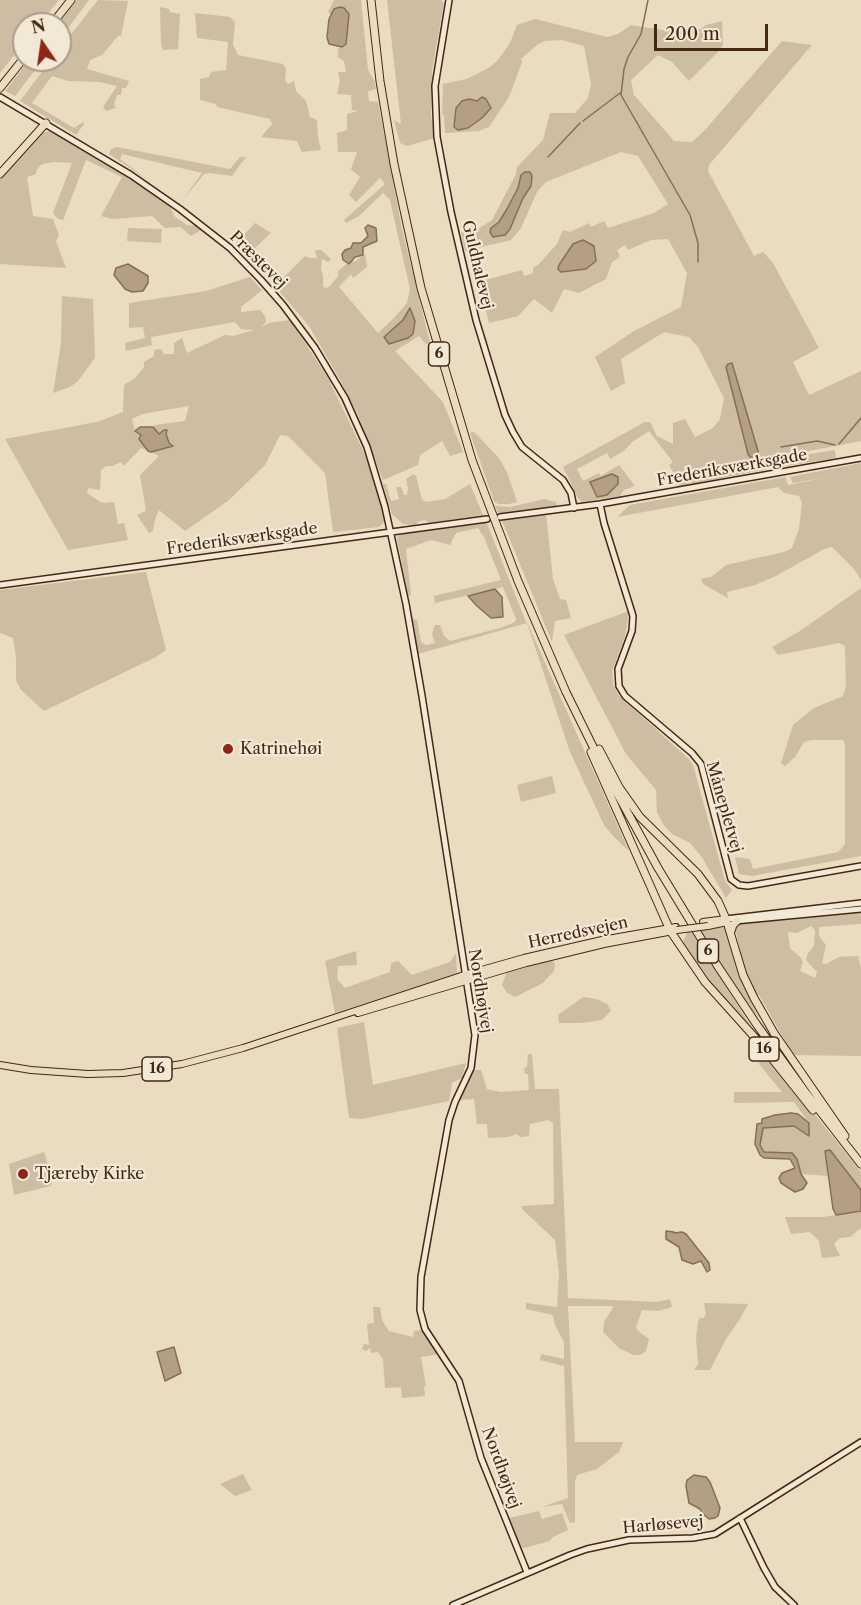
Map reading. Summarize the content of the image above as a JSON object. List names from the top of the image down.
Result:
{
  "streets": {
    "highway": ["6", "16"],
    "main road": ["Herredsvejen"],
    "street": [
      "Præstevej",
      "Guldhalevej",
      "Frederiksværksgade",
      "Månepletvej",
      "Nordhøjvej",
      "Harløsevej"
    ]
  },
  "crossings": [
    ["Præstevej", "Frederiksværksgade"],
    ["Præstevej", "Nordhøjvej"],
    ["Guldhalevej", "Frederiksværksgade"],
    ["6", "16"],
    ["Frederiksværksgade", "Månepletvej"],
    ["Frederiksværksgade", "Nordhøjvej"],
    ["Herredsvejen", "Nordhøjvej"],
    ["Herredsvejen", "16"],
    ["Nordhøjvej", "Harløsevej"]
  ],
  "places": ["Katrinehøi", "Tjæreby Kirke"],
  "scale_bar": "200 m",
  "north": "top"
}
